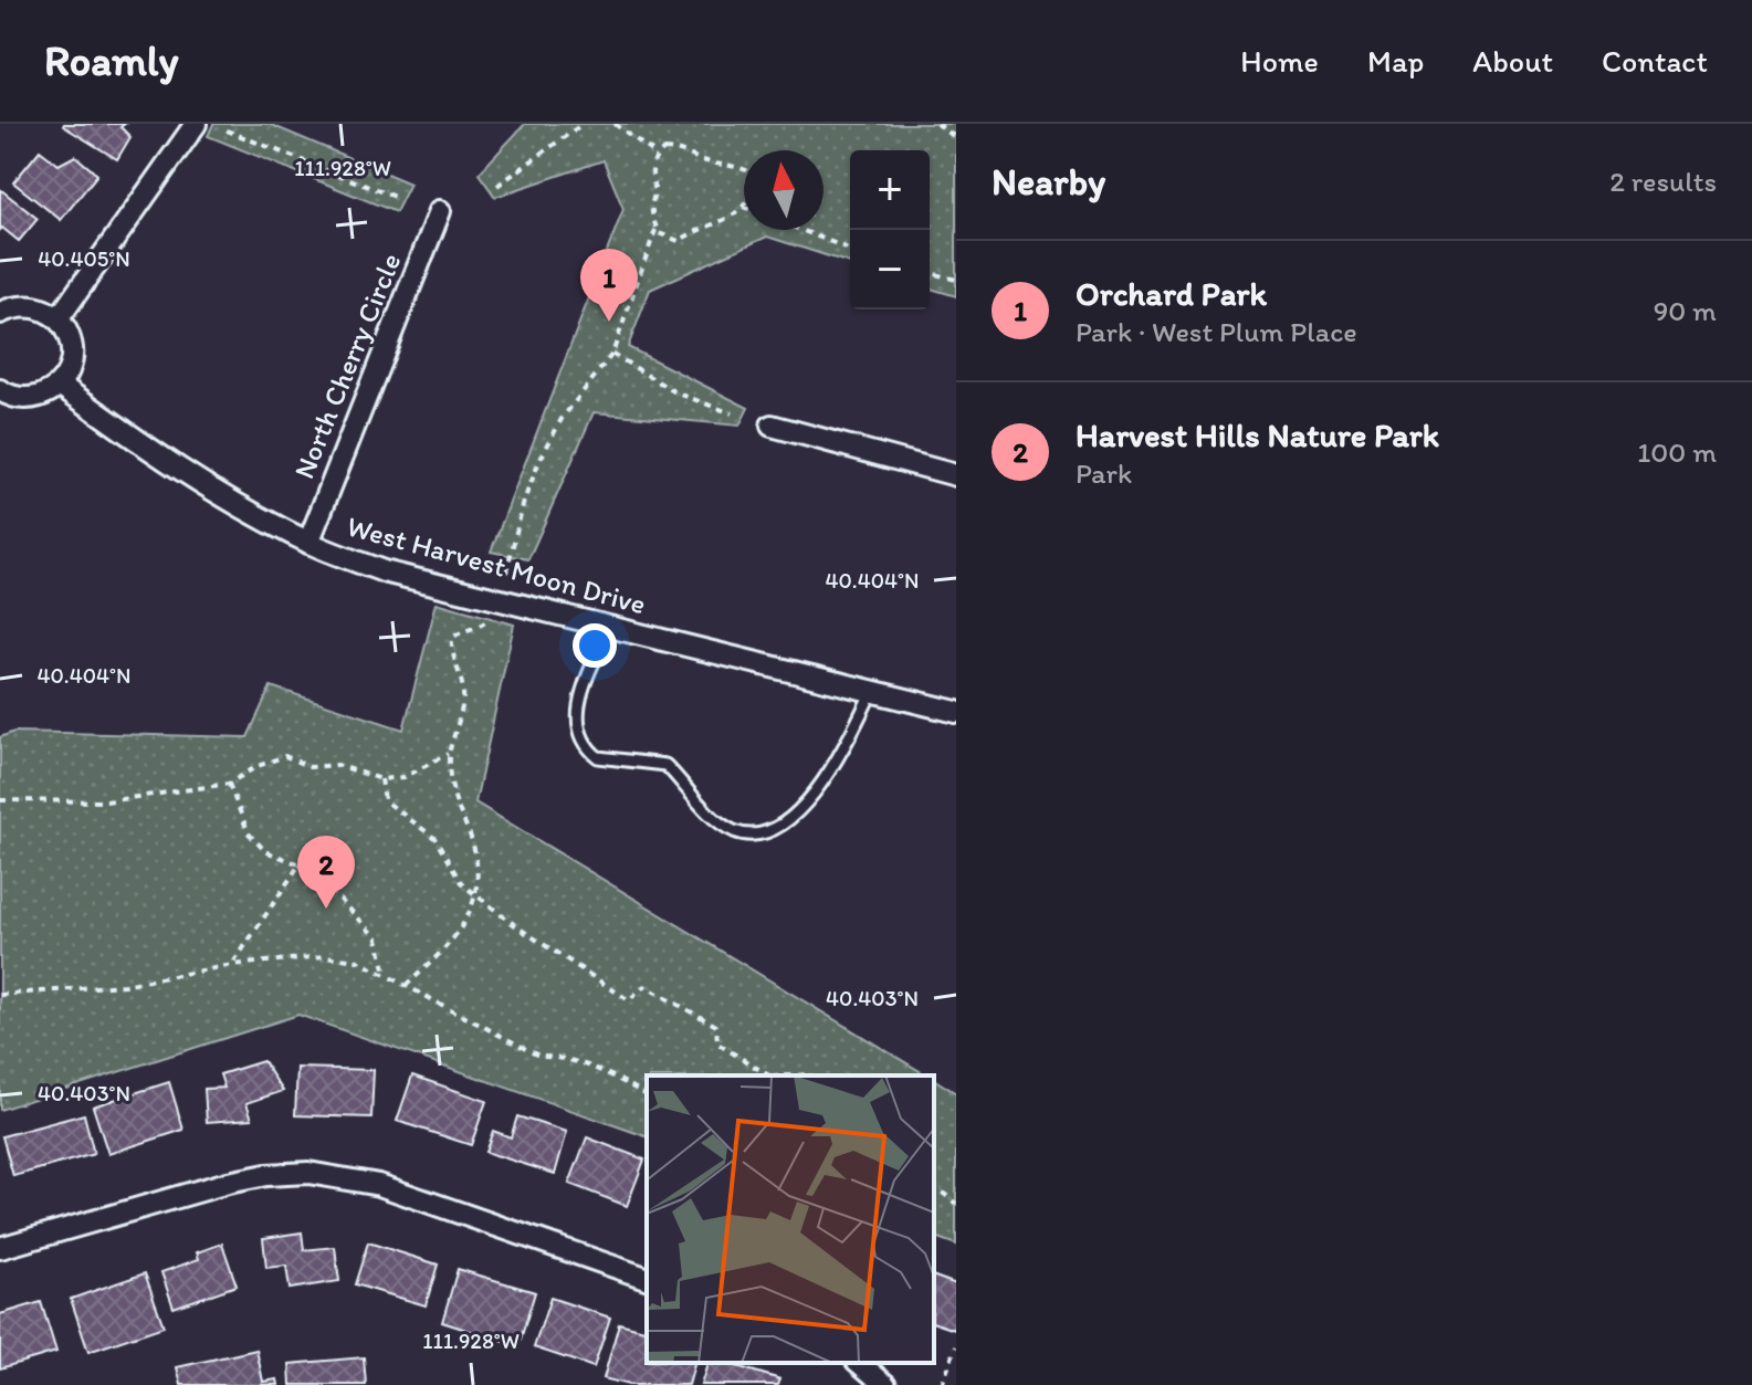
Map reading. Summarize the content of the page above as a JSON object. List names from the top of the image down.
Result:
{
  "streets": {
    "street": ["North Cherry Circle", "West Harvest Moon Drive"]
  },
  "crossings": [
    ["North Cherry Circle", "West Harvest Moon Drive"]
  ],
  "north": "top",
  "page": {
    "header": "Roamly",
    "nav": [
      "Home",
      "Map",
      "About",
      "Contact"
    ],
    "heading": ["Nearby", "2 results"],
    "map_buttons": ["+", "−"],
    "list": [
      {
        "mark": "1",
        "name": "Orchard Park",
        "note": "Park · West Plum Place",
        "value": "90 m"
      },
      {
        "mark": "2",
        "name": "Harvest Hills Nature Park",
        "note": "Park",
        "value": "100 m"
      }
    ],
    "pins": ["1", "2"]
  },
  "coordinates": [
    "111.928°W",
    "40.405°N",
    "40.404°N",
    "40.403°N"
  ]
}
